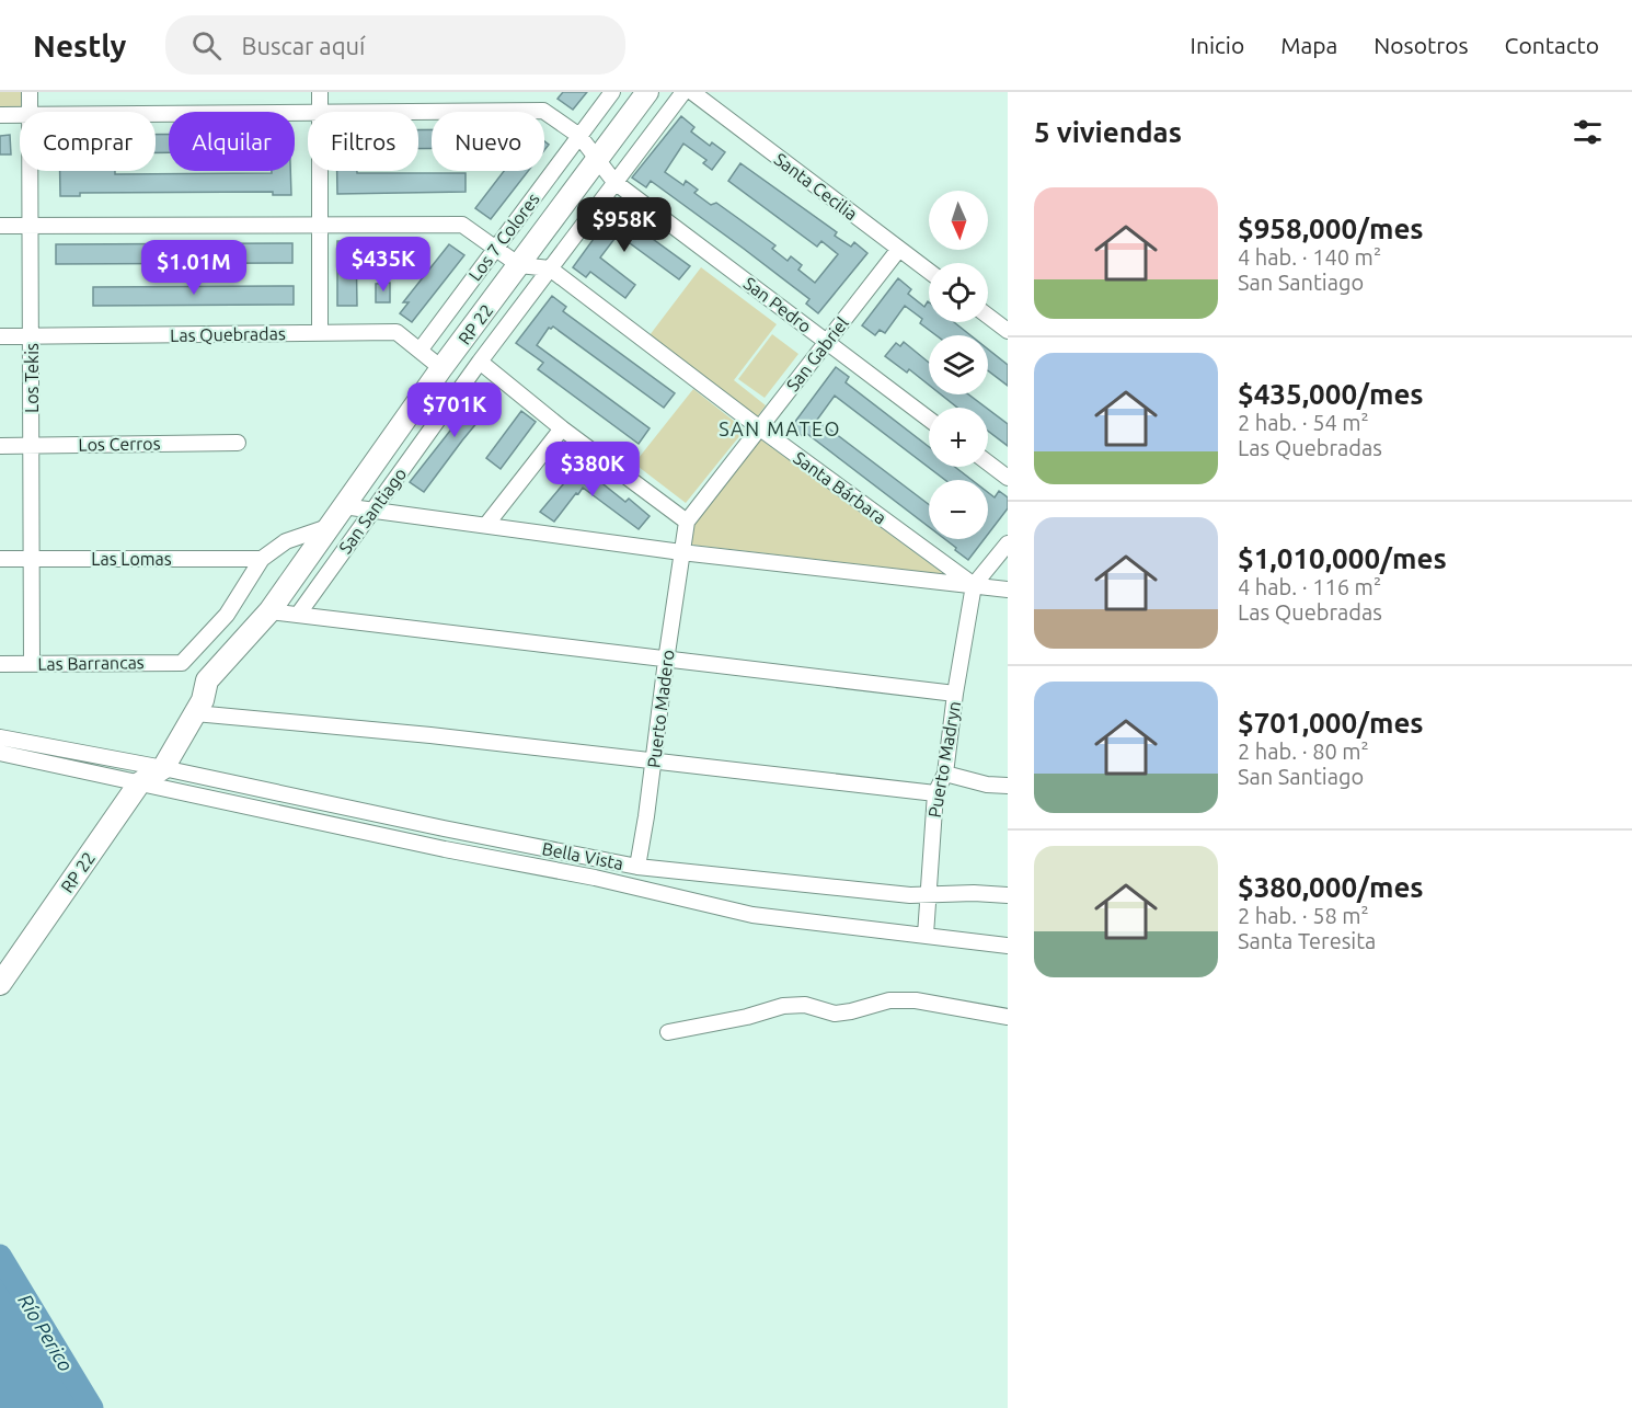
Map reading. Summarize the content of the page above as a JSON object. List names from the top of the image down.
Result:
{
  "streets": {
    "street": [
      "Santa Cecilia",
      "Los 7 Colores",
      "San Pedro",
      "RP 22",
      "Las Quebradas",
      "San Gabriel",
      "Los Tekis",
      "Los Cerros",
      "Santa Bárbara",
      "San Santiago",
      "Las Lomas",
      "Las Barrancas",
      "Puerto Madero",
      "Puerto Madryn",
      "Bella Vista"
    ]
  },
  "crossings": [
    ["Santa Cecilia", "San Gabriel"],
    ["Los 7 Colores", "San Pedro"],
    ["Los 7 Colores", "Las Quebradas"],
    ["San Pedro", "RP 22"],
    ["San Pedro", "San Gabriel"],
    ["San Pedro", "San Santiago"],
    ["RP 22", "Las Quebradas"],
    ["RP 22", "Bella Vista"],
    ["Las Quebradas", "Los Tekis"],
    ["San Gabriel", "Santa Bárbara"],
    ["San Gabriel", "Puerto Madero"],
    ["Los Tekis", "Los Cerros"],
    ["Los Tekis", "Las Lomas"],
    ["Los Tekis", "Las Barrancas"],
    ["Santa Bárbara", "San Santiago"],
    ["Santa Bárbara", "Puerto Madryn"],
    ["Las Lomas", "Las Barrancas"],
    ["Puerto Madero", "Bella Vista"],
    ["Puerto Madryn", "Bella Vista"]
  ],
  "districts": ["SAN MATEO"],
  "water": ["Río Perico"],
  "north": "bottom",
  "page": {
    "header": "Nestly",
    "search": "Buscar aquí",
    "nav": [
      "Inicio",
      "Mapa",
      "Nosotros",
      "Contacto"
    ],
    "heading": "5 viviendas",
    "chip": [
      "Comprar",
      "Alquilar",
      "Filtros",
      "Nuevo"
    ],
    "list": [
      {
        "name": "$958,000/mes",
        "note": "4 hab. · 140 m² · San Santiago"
      },
      {
        "name": "$435,000/mes",
        "note": "2 hab. · 54 m² · Las Quebradas"
      },
      {
        "name": "$1,010,000/mes",
        "note": "4 hab. · 116 m² · Las Quebradas"
      },
      {
        "name": "$701,000/mes",
        "note": "2 hab. · 80 m² · San Santiago"
      },
      {
        "name": "$380,000/mes",
        "note": "2 hab. · 58 m² · Santa Teresita"
      }
    ],
    "map_buttons": ["+", "−"],
    "price": [
      "$958K",
      "$435K",
      "$1.01M",
      "$701K",
      "$380K"
    ]
  }
}
